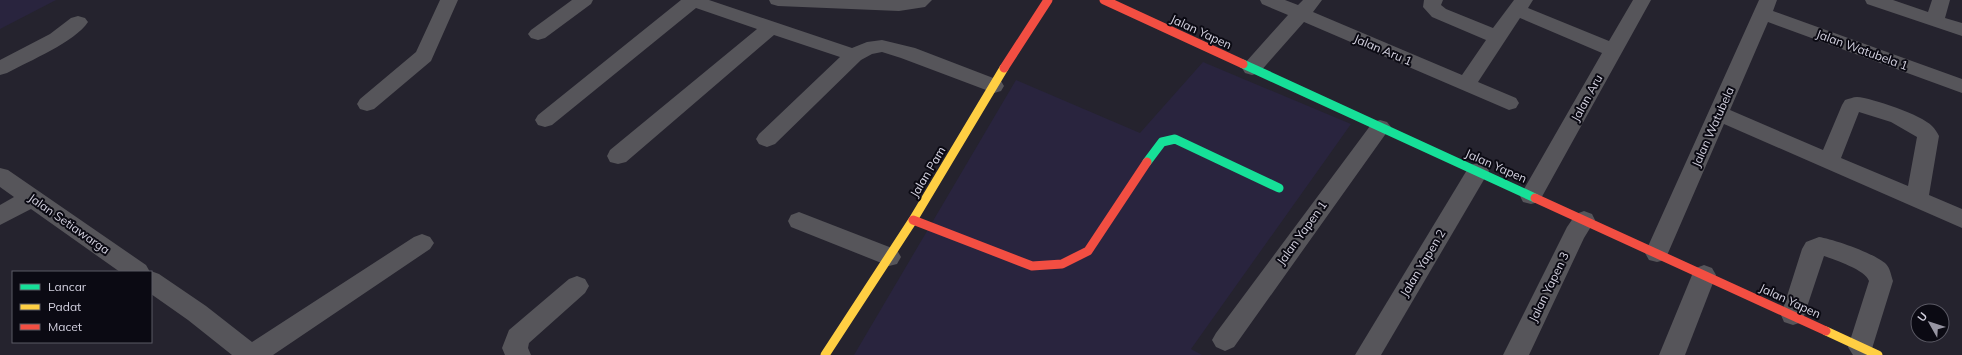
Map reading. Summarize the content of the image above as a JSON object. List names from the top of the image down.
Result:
{
  "streets": {
    "street": [
      "Jalan Yapen",
      "Jalan Aru 1",
      "Jalan Watubela 1",
      "Jalan Aru",
      "Jalan Watubela",
      "Jalan Pam",
      "Jalan Setiawarga",
      "Jalan Yapen 1",
      "Jalan Yapen 2",
      "Jalan Yapen 3"
    ]
  },
  "crossings": [
    ["Jalan Yapen", "Jalan Aru"],
    ["Jalan Yapen", "Jalan Watubela"],
    ["Jalan Yapen", "Jalan Yapen 1"],
    ["Jalan Yapen", "Jalan Yapen 2"],
    ["Jalan Yapen", "Jalan Yapen 3"],
    ["Jalan Watubela 1", "Jalan Watubela"]
  ],
  "legend": ["Lancar", "Padat", "Macet"],
  "north": "top left"
}
